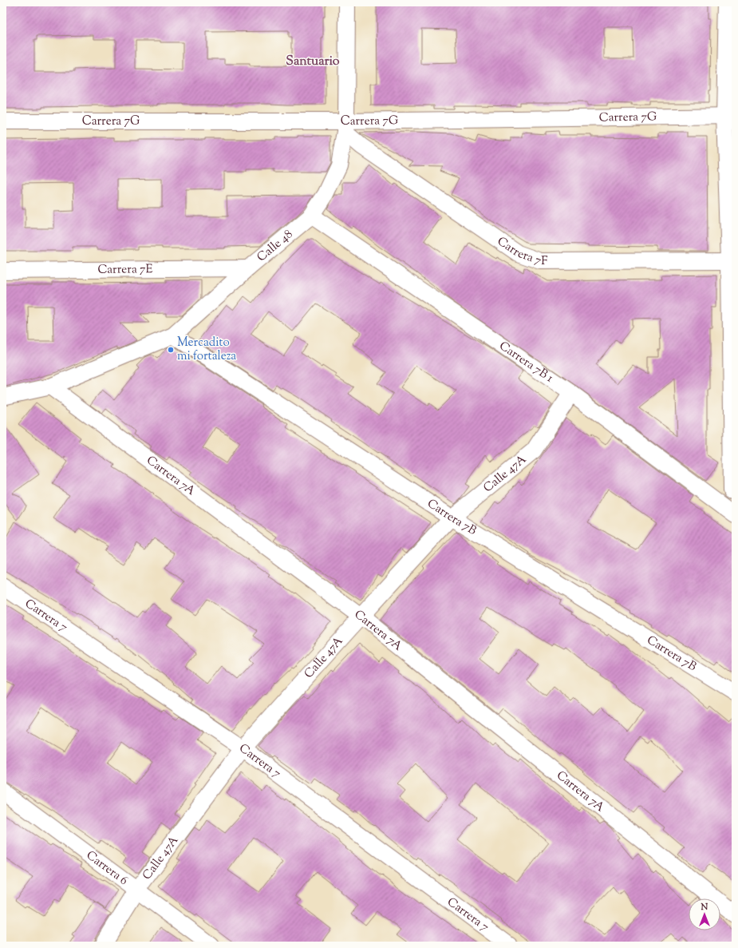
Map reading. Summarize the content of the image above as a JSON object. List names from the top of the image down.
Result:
{
  "streets": {
    "street": [
      "Carrera 7G",
      "Calle 48",
      "Carrera 7F",
      "Carrera 7E",
      "Carrera 7B 1",
      "Calle 47A",
      "Carrera 7A",
      "Carrera 7B",
      "Carrera 7",
      "Carrera 6"
    ]
  },
  "crossings": [
    ["Carrera 7G", "Calle 48"],
    ["Carrera 7G", "Carrera 7F"],
    ["Calle 48", "Carrera 7F"],
    ["Calle 48", "Carrera 7E"],
    ["Calle 48", "Carrera 7B 1"],
    ["Calle 48", "Carrera 7A"],
    ["Calle 48", "Carrera 7B"],
    ["Carrera 7B 1", "Calle 47A"],
    ["Calle 47A", "Carrera 7A"],
    ["Calle 47A", "Carrera 7B"],
    ["Calle 47A", "Carrera 7"],
    ["Calle 47A", "Carrera 6"]
  ],
  "districts": ["Santuario"],
  "places": ["Mercadito mi fortaleza"],
  "north": "top"
}
